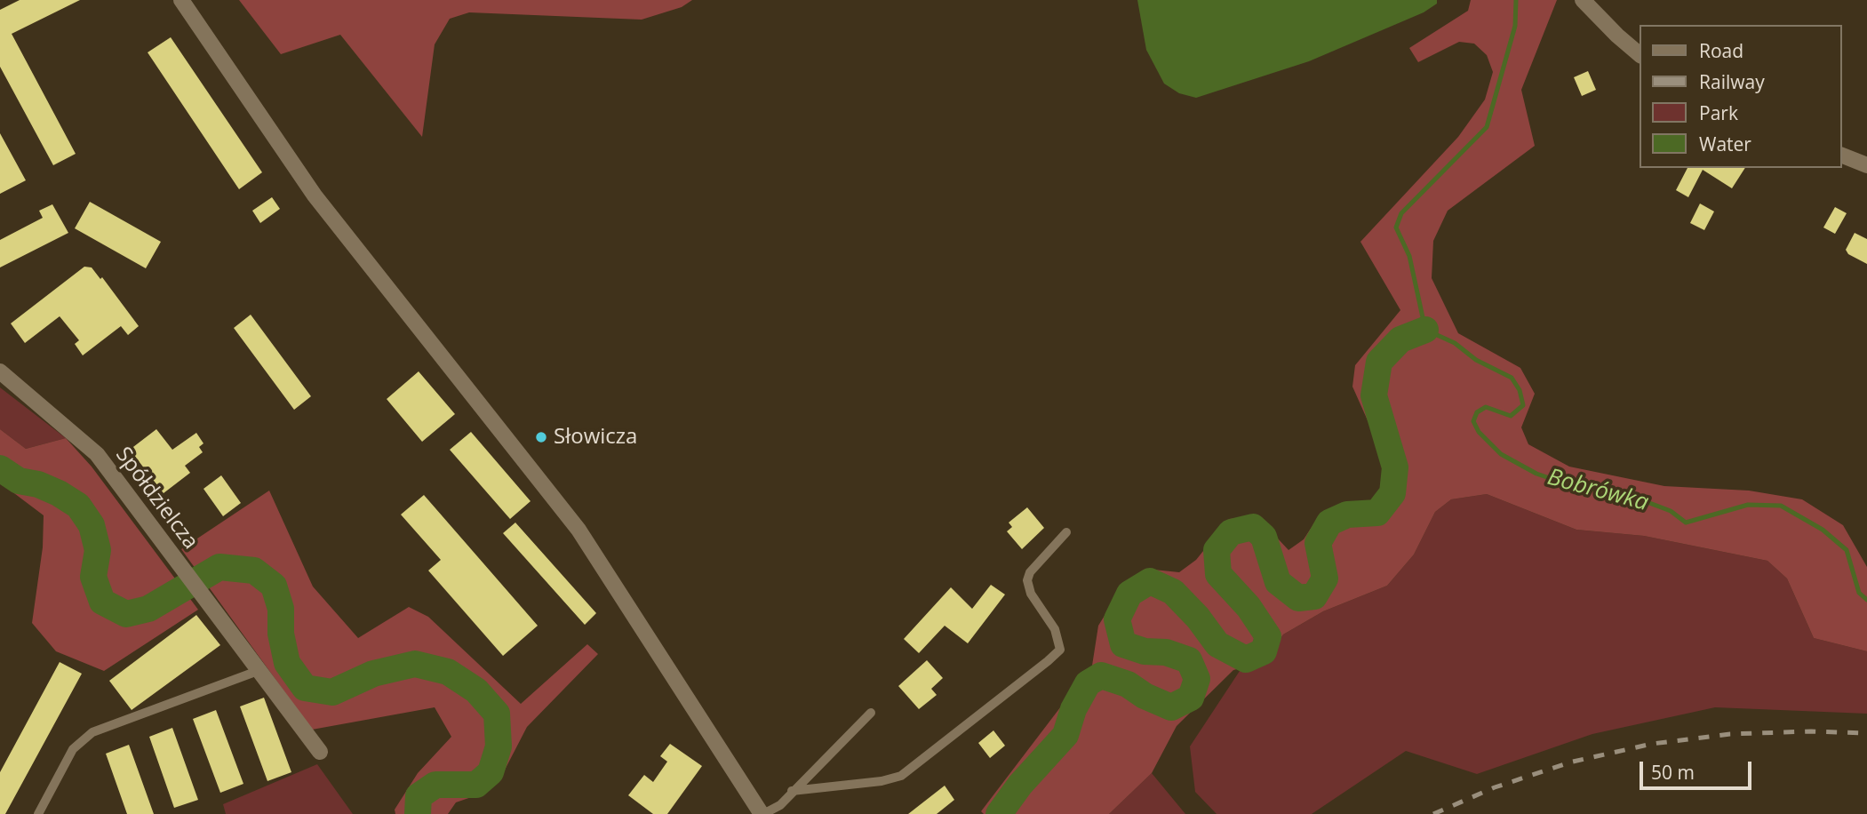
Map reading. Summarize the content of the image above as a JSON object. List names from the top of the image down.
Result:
{
  "streets": {
    "street": ["Spółdzielcza"]
  },
  "water": ["Bobrówka"],
  "places": ["Słowicza"],
  "legend": [
    "Road",
    "Railway",
    "Park",
    "Water"
  ],
  "scale_bar": "50 m"
}
